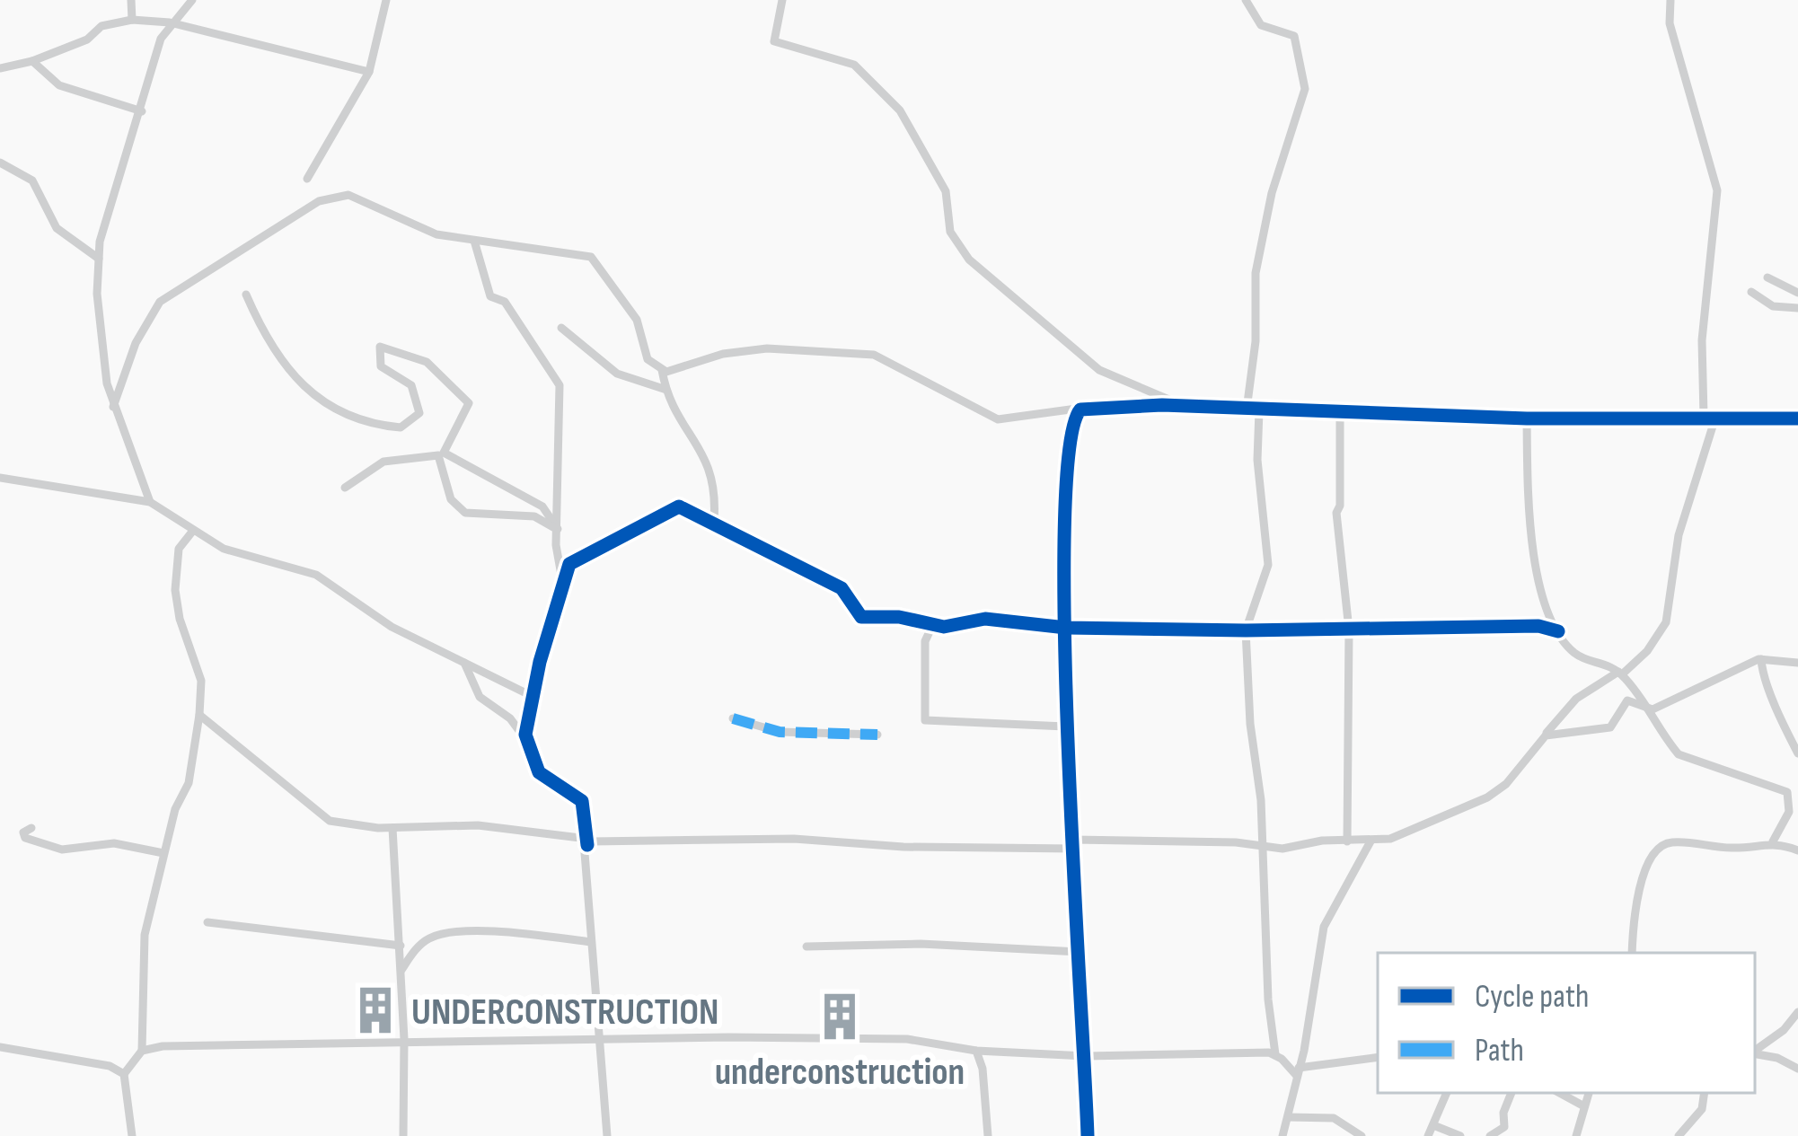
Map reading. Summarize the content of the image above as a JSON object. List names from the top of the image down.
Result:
{
  "places": {
    "building": ["UNDERCONSTRUCTION", "underconstruction"]
  },
  "legend": ["Cycle path", "Path"]
}
